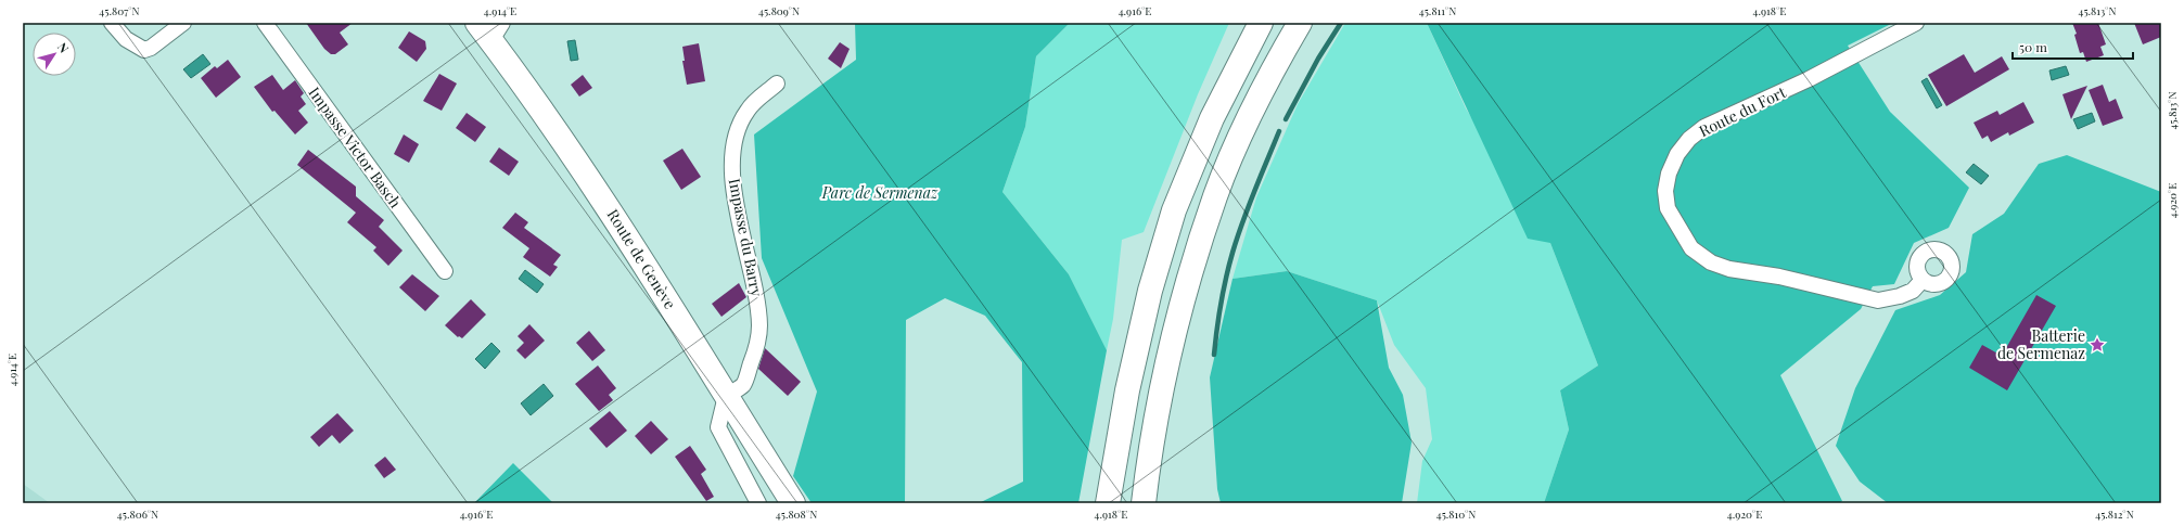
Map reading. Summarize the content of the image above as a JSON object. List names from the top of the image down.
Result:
{
  "streets": {
    "main road": ["Route de Genève"],
    "street": ["Route du Fort", "Impasse Victor Basch", "Impasse du Barry"]
  },
  "crossings": [
    ["Impasse du Barry", "Route de Genève"]
  ],
  "parks": ["Parc de Sermenaz"],
  "places": {
    "place": ["Batterie de Sermenaz"]
  },
  "scale_bar": "50 m",
  "north": "top right",
  "coordinates": [
    "45.807°N",
    "4.914°E",
    "45.809°N",
    "4.916°E",
    "45.811°N",
    "4.918°E",
    "45.813°N",
    "4.920°E",
    "45.806°N",
    "45.808°N",
    "45.810°N",
    "45.812°N"
  ]
}
